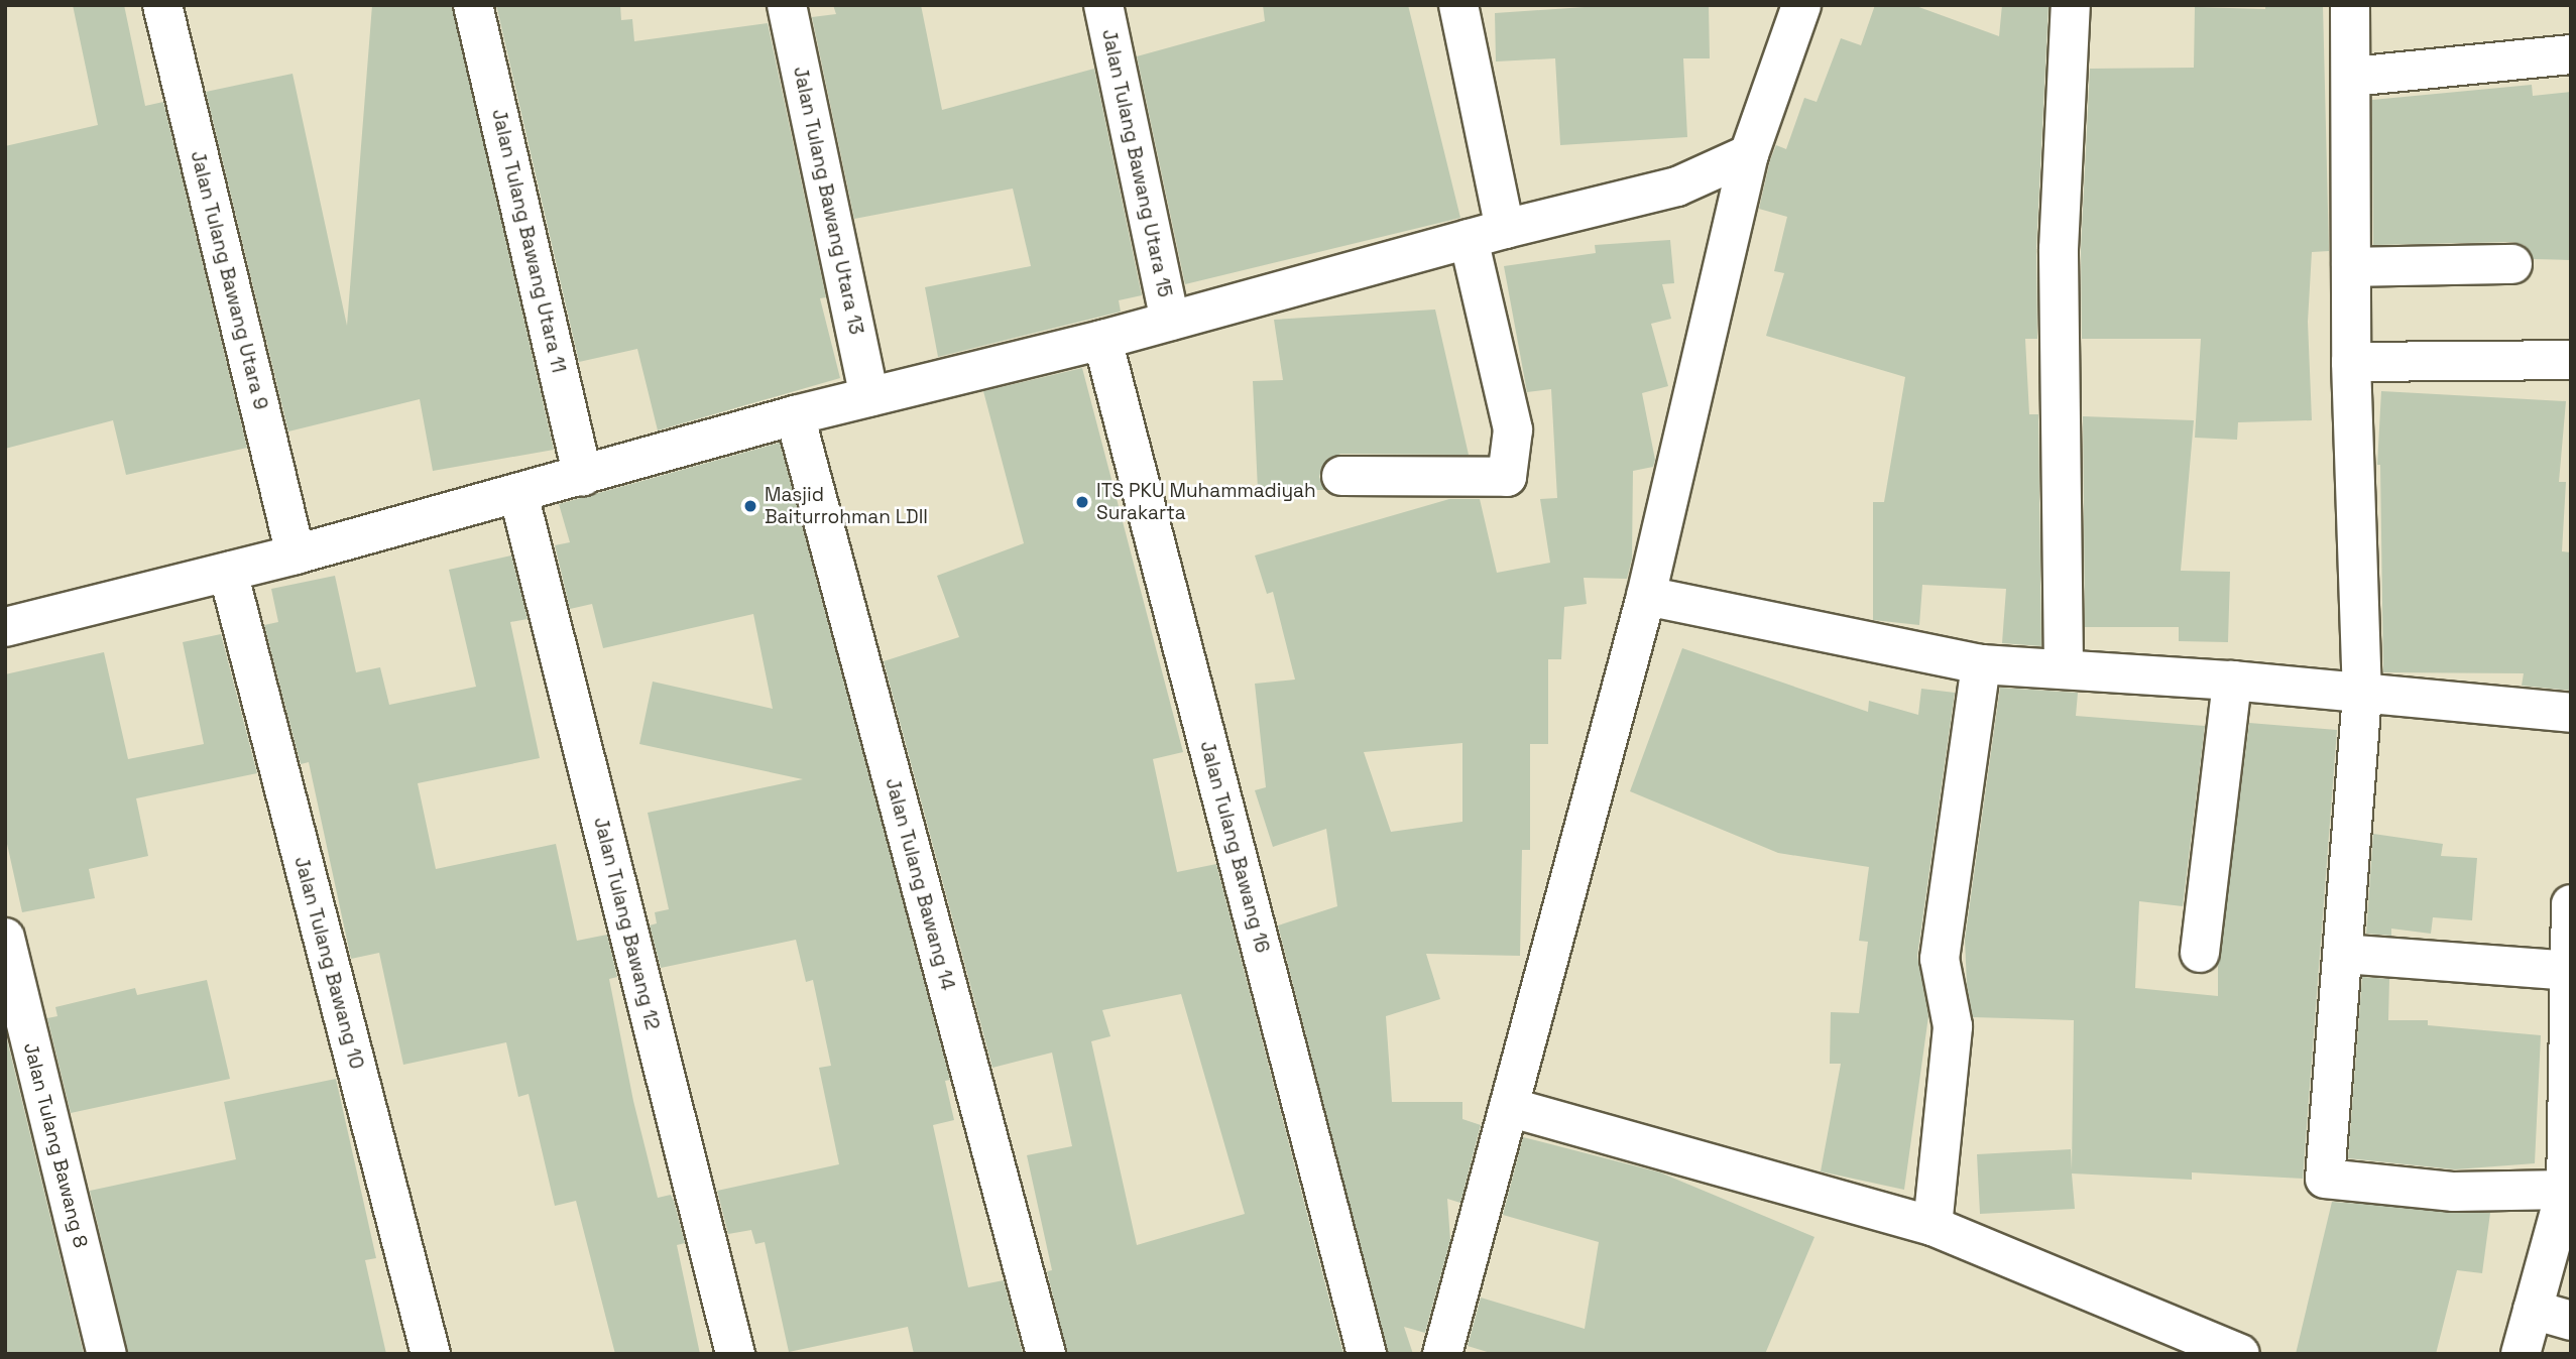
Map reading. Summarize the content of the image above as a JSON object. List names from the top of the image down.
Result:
{
  "streets": {
    "street": [
      "Jalan Tulang Bawang Utara 15",
      "Jalan Tulang Bawang Utara 13",
      "Jalan Tulang Bawang Utara 11",
      "Jalan Tulang Bawang Utara 9",
      "Jalan Tulang Bawang 16",
      "Jalan Tulang Bawang 14",
      "Jalan Tulang Bawang 12",
      "Jalan Tulang Bawang 10",
      "Jalan Tulang Bawang 8"
    ]
  },
  "places": ["ITS PKU Muhammadiyah Surakarta", "Masjid Baiturrohman LDII"]
}
